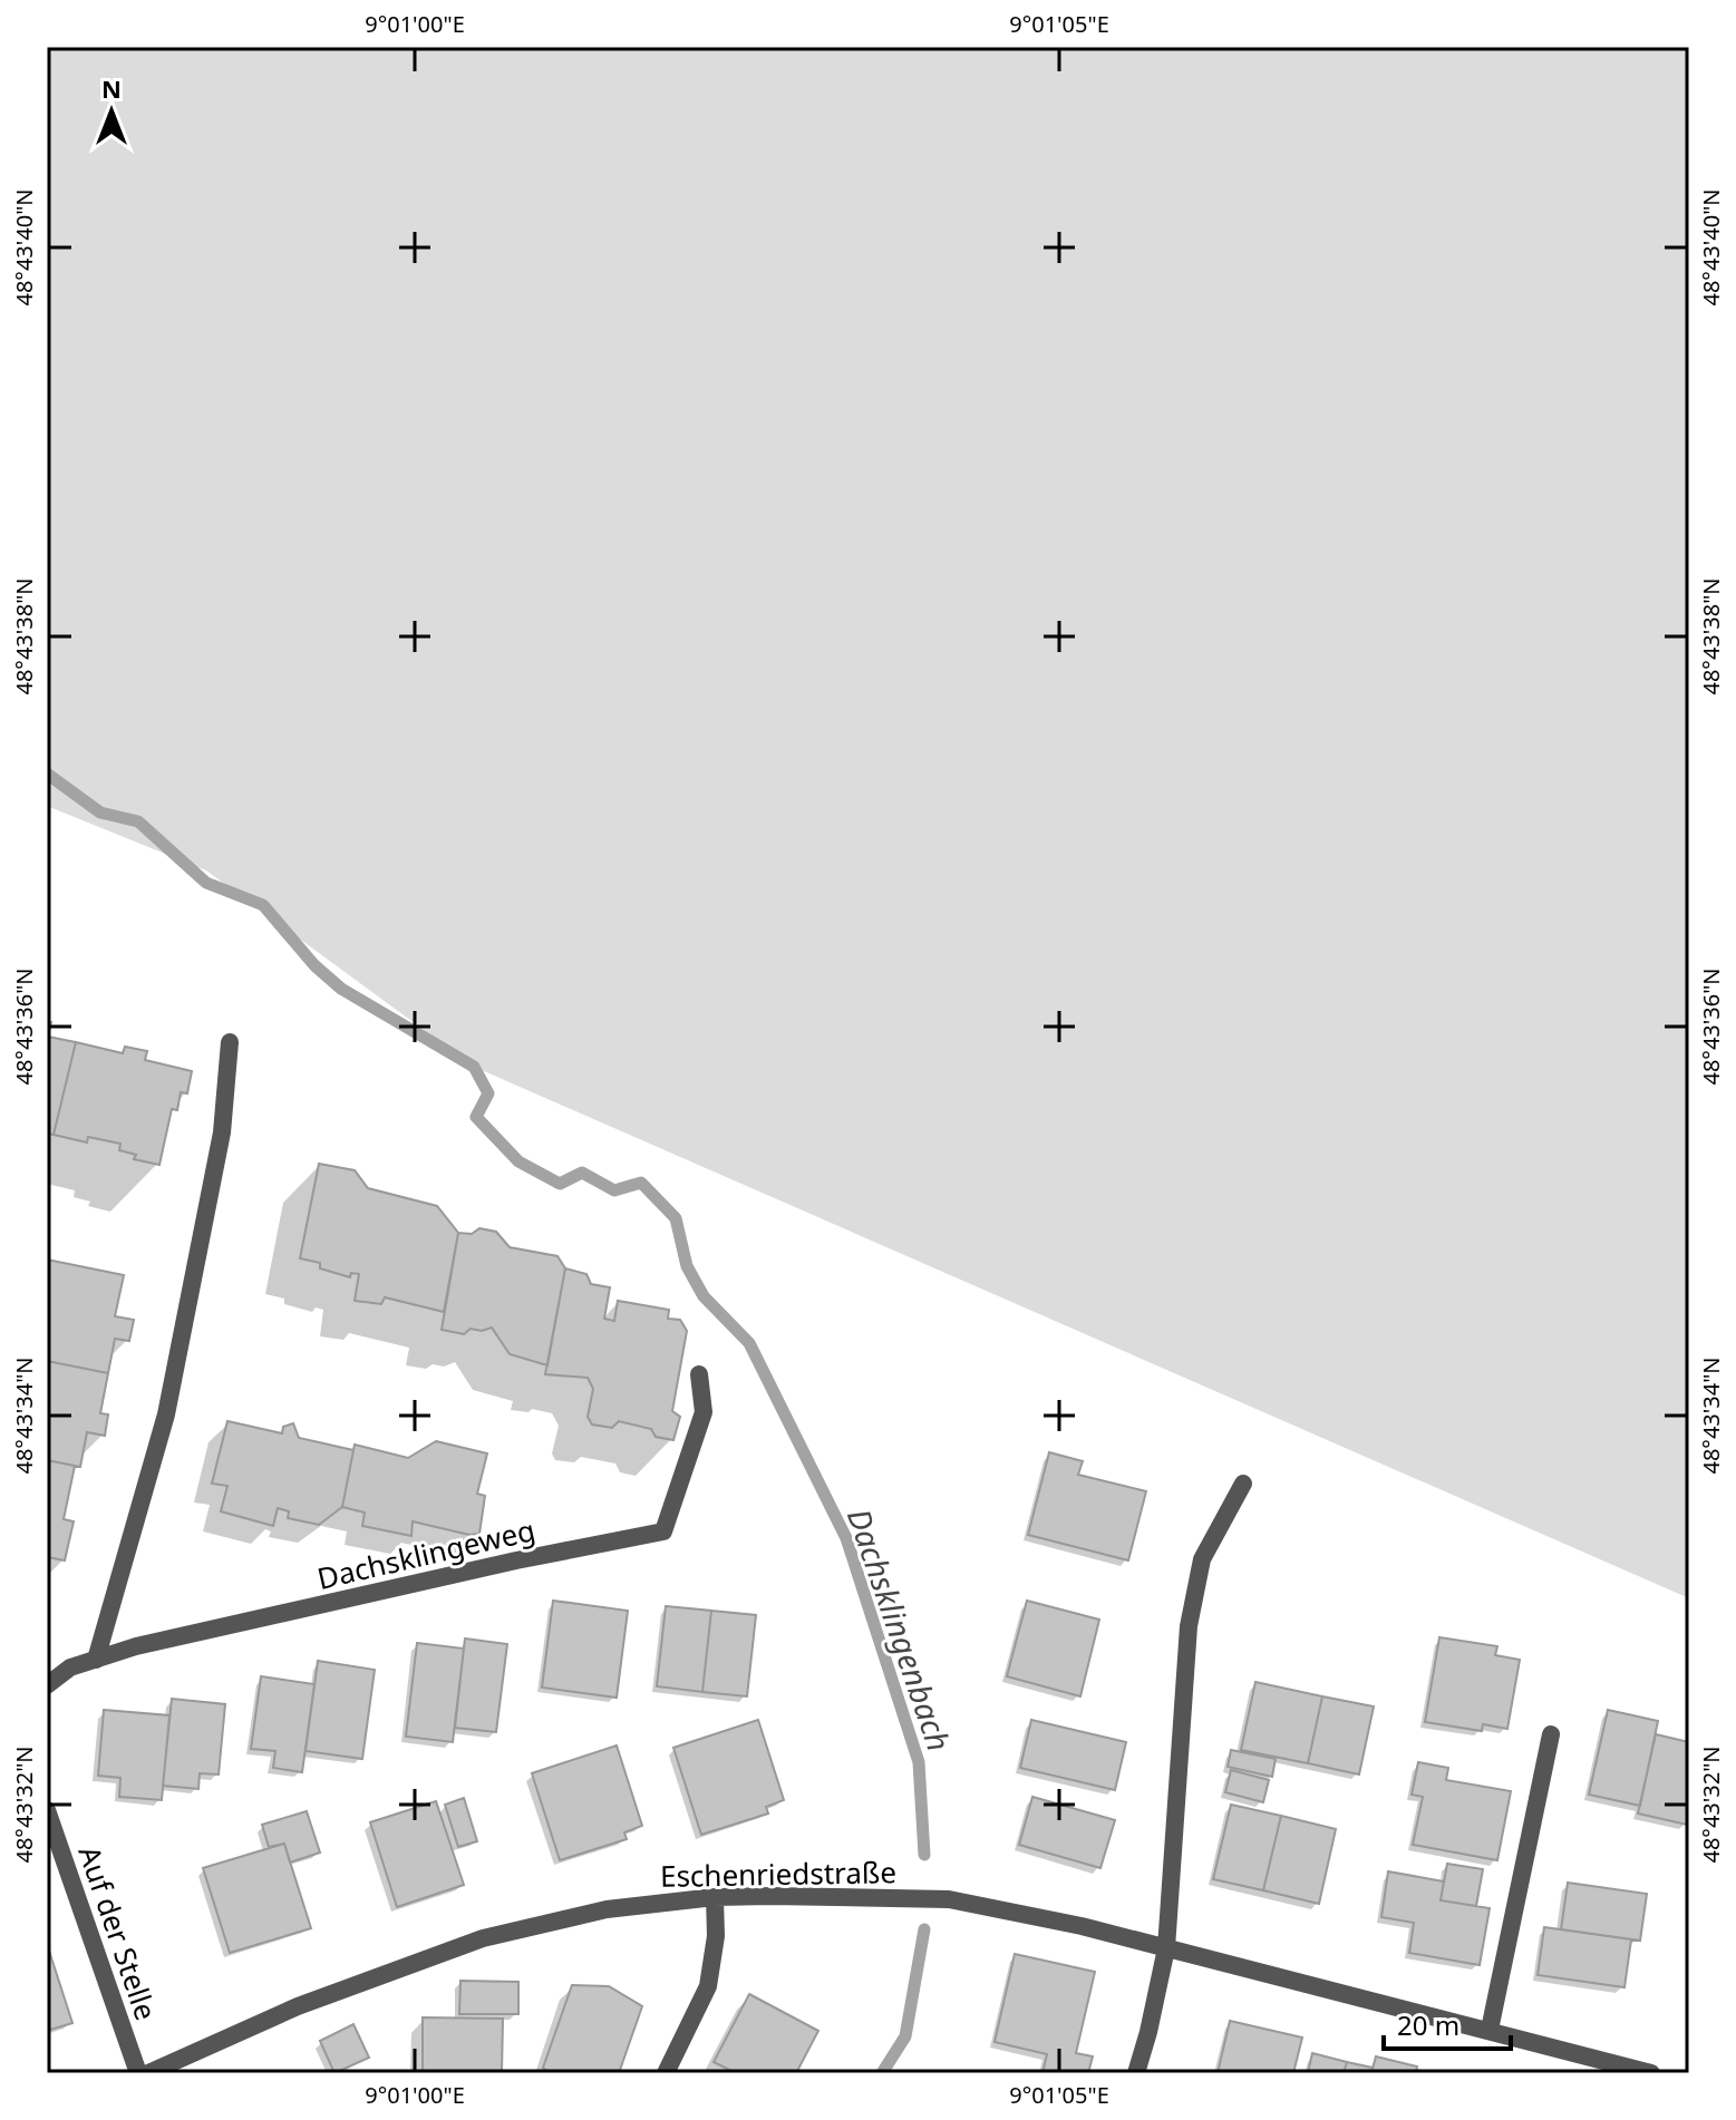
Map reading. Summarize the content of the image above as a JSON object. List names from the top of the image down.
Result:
{
  "streets": {
    "street": ["Dachsklingeweg", "Eschenriedstraße", "Auf der Stelle"]
  },
  "water": ["Dachsklingenbach"],
  "scale_bar": "20 m",
  "north": "top",
  "coordinates": [
    "9°01'00\"E",
    "9°01'05\"E",
    "48°43'40\"N",
    "48°43'38\"N",
    "48°43'36\"N",
    "48°43'34\"N",
    "48°43'32\"N"
  ]
}
